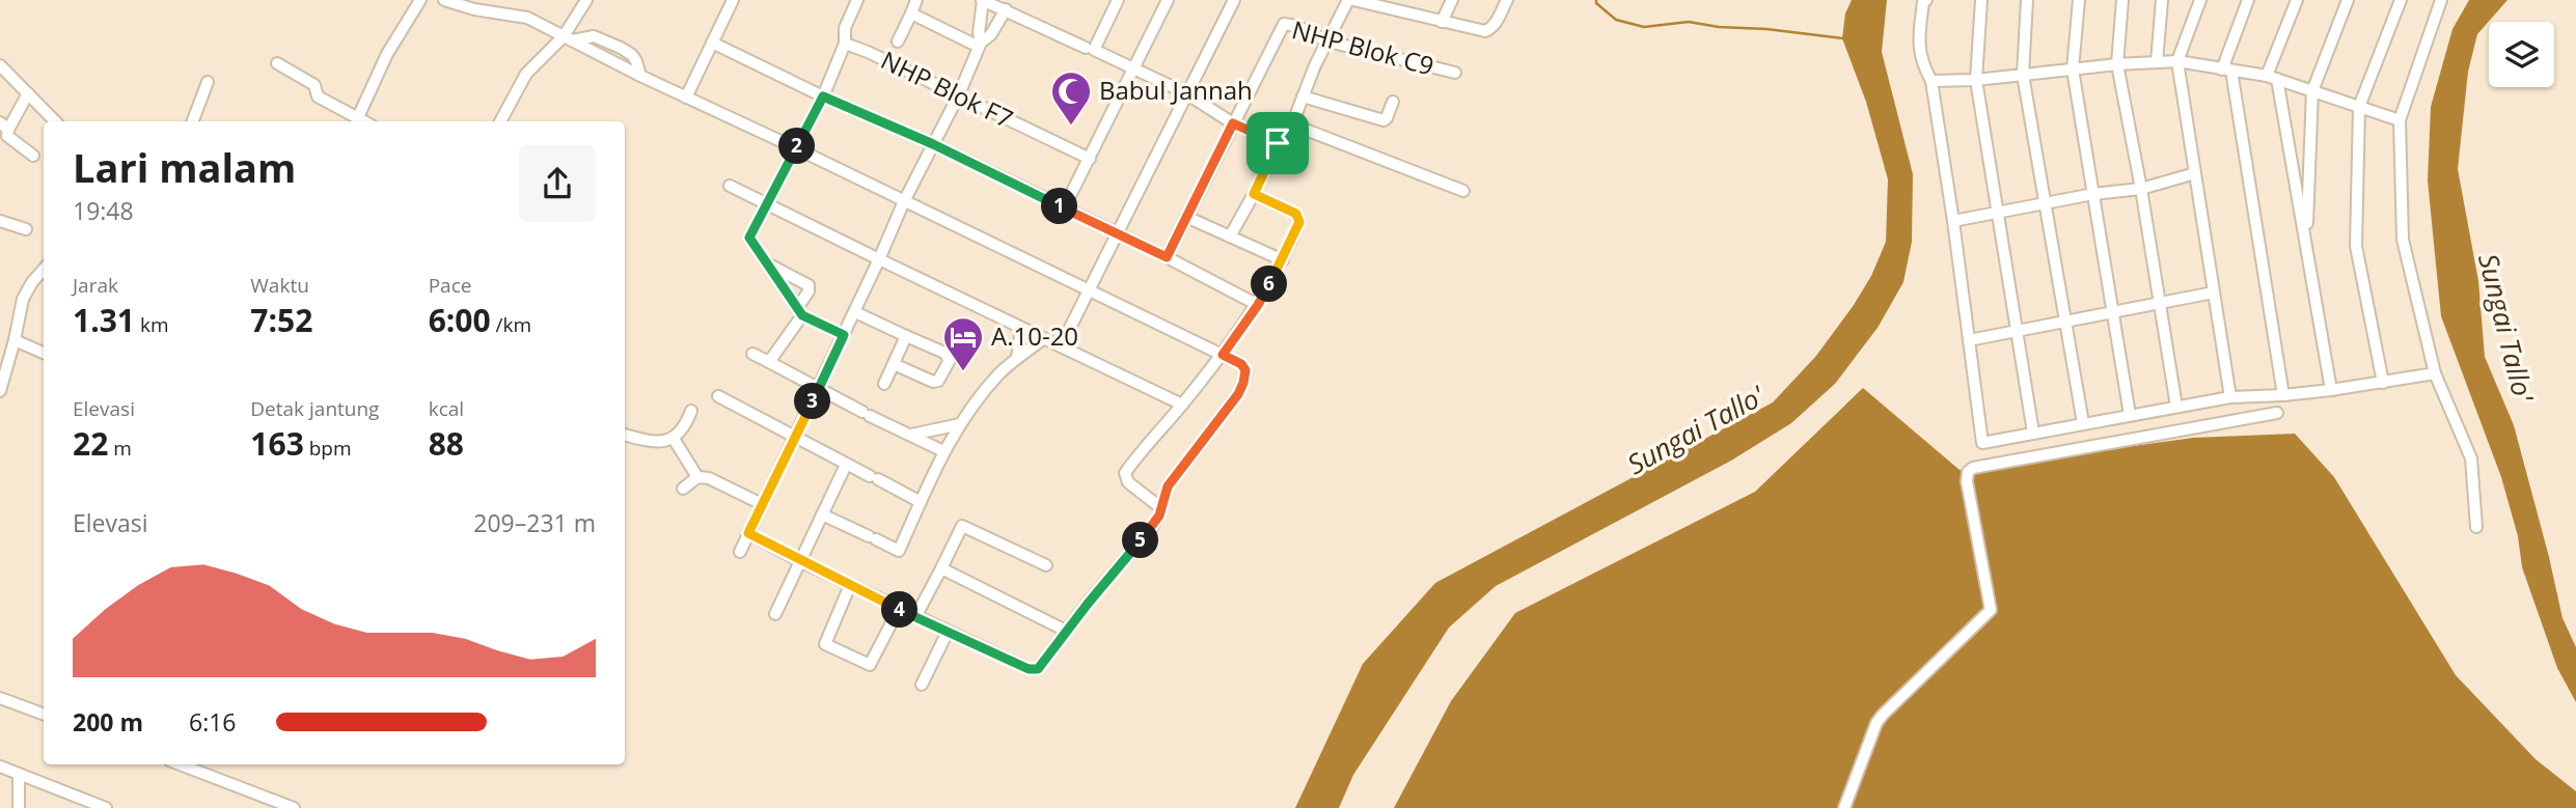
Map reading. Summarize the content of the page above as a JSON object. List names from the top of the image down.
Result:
{
  "streets": {
    "street": ["NHP Blok C9", "NHP Blok F7"]
  },
  "water": ["Sungai Tallo'"],
  "places": {
    "mosque": ["Babul Jannah"],
    "hotel": ["A.10-20"]
  },
  "page": {
    "heading": ["Lari malam", "19:48"],
    "pins": [
      "2",
      "1",
      "6",
      "3",
      "5",
      "4"
    ],
    "stats": [
      ["Jarak", "1.31 km"],
      ["Waktu", "7:52"],
      ["Pace", "6:00 /km"],
      ["Elevasi", "22 m"],
      ["Detak jantung", "163 bpm"],
      ["kcal", "88"]
    ],
    "chart": ["Elevasi", "209–231 m"],
    "list": [
      {
        "name": "200 m",
        "note": "6:16"
      }
    ]
  }
}
